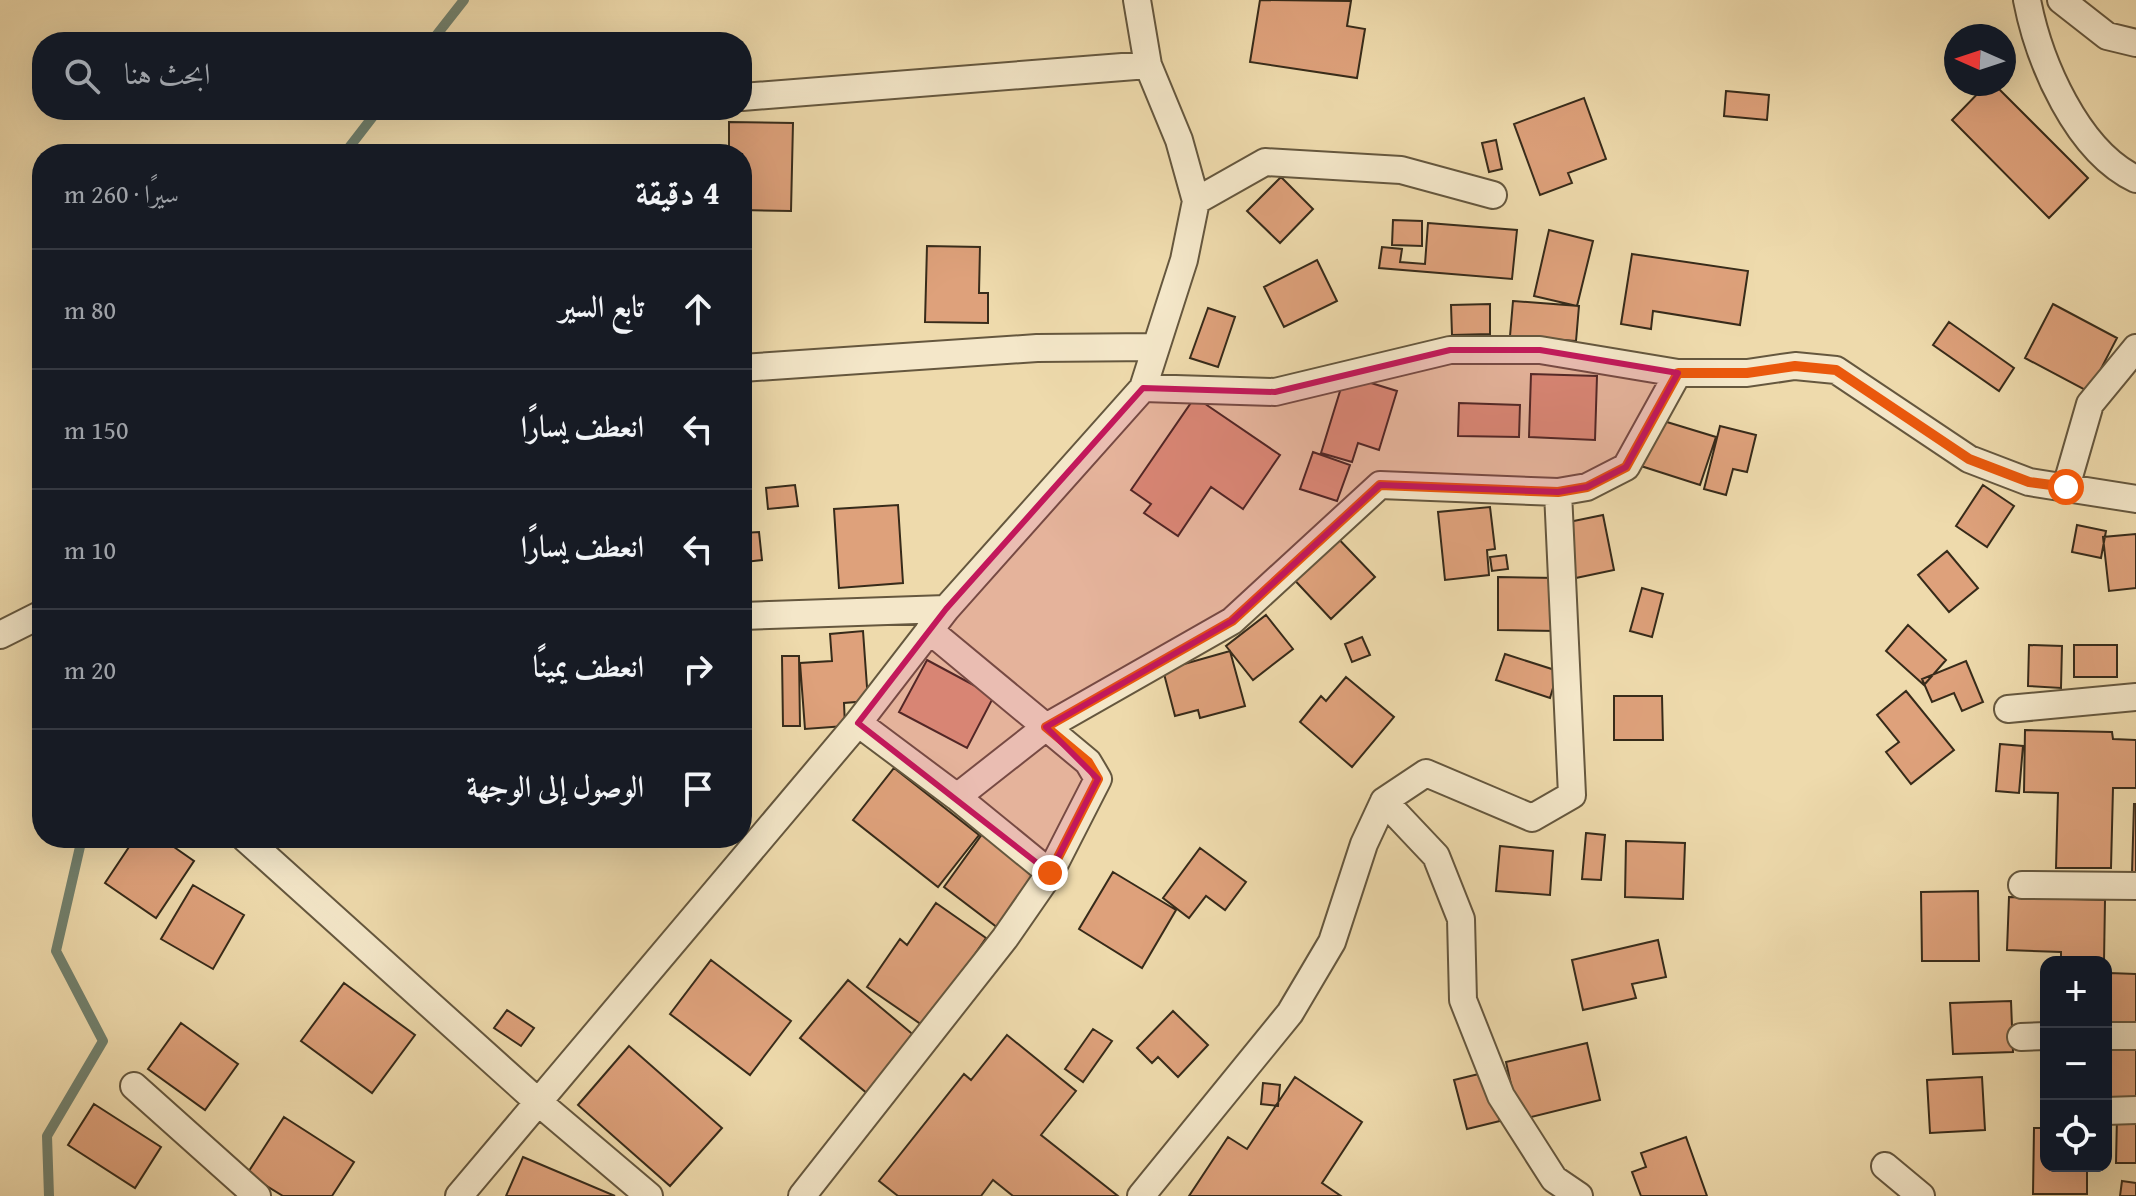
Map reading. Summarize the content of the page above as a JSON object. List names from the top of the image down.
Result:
{
  "north": "left",
  "page": {
    "search": "ابحث هنا",
    "heading": ["4 دقيقة", "سيرًا · 260 m"],
    "list": [
      ["تابع السير", "80 m"],
      ["انعطف يسارًا", "150 m"],
      ["انعطف يسارًا", "10 m"],
      ["انعطف يمينًا", "20 m"],
      "الوصول إلى الوجهة"
    ],
    "map_buttons": ["+", "−"]
  }
}
